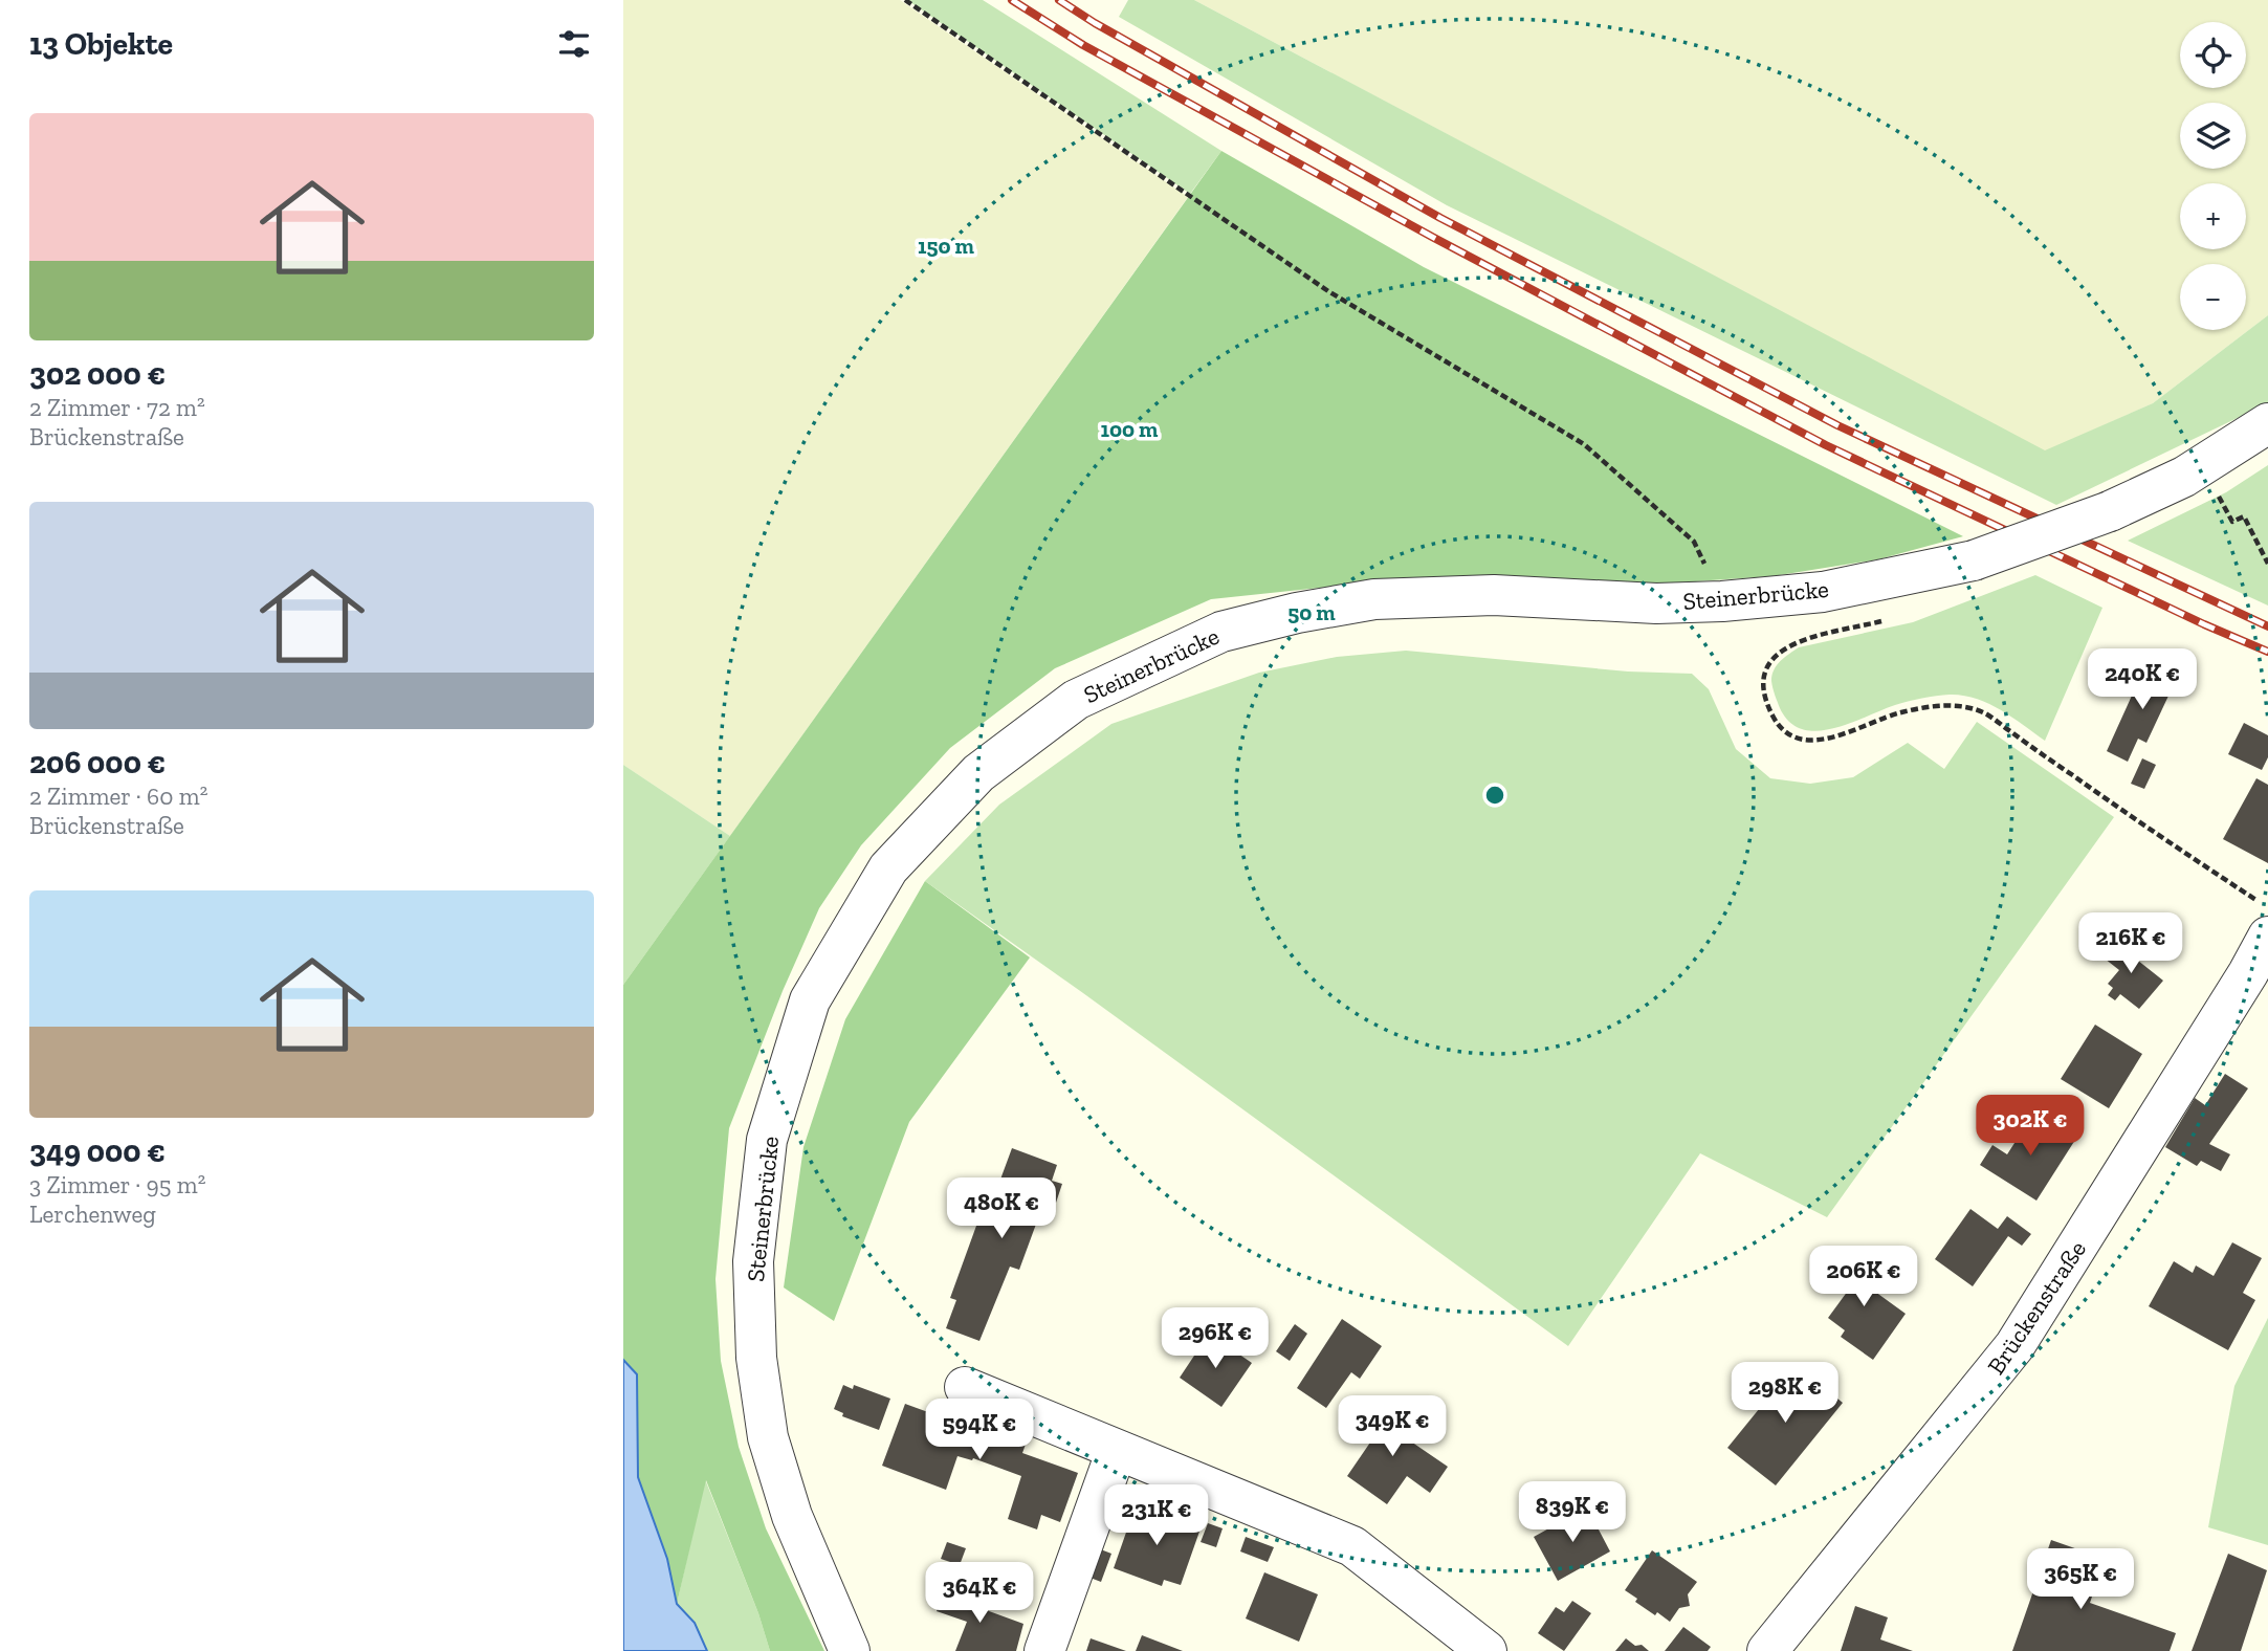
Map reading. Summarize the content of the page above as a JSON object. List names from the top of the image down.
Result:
{
  "streets": {
    "street": ["Steinerbrücke", "Brückenstraße"]
  },
  "page": {
    "heading": "13 Objekte",
    "map_buttons": ["+", "−"],
    "list": [
      {
        "name": "302 000 €",
        "note": "2 Zimmer · 72 m² · Brückenstraße"
      },
      {
        "name": "206 000 €",
        "note": "2 Zimmer · 60 m² · Brückenstraße"
      },
      {
        "name": "349 000 €",
        "note": "3 Zimmer · 95 m² · Lerchenweg"
      }
    ],
    "price": [
      "240K €",
      "216K €",
      "302K €",
      "480K €",
      "206K €",
      "296K €",
      "298K €",
      "349K €",
      "594K €",
      "839K €",
      "231K €",
      "365K €",
      "364K €"
    ]
  },
  "rings": ["150 m", "100 m", "50 m"]
}
